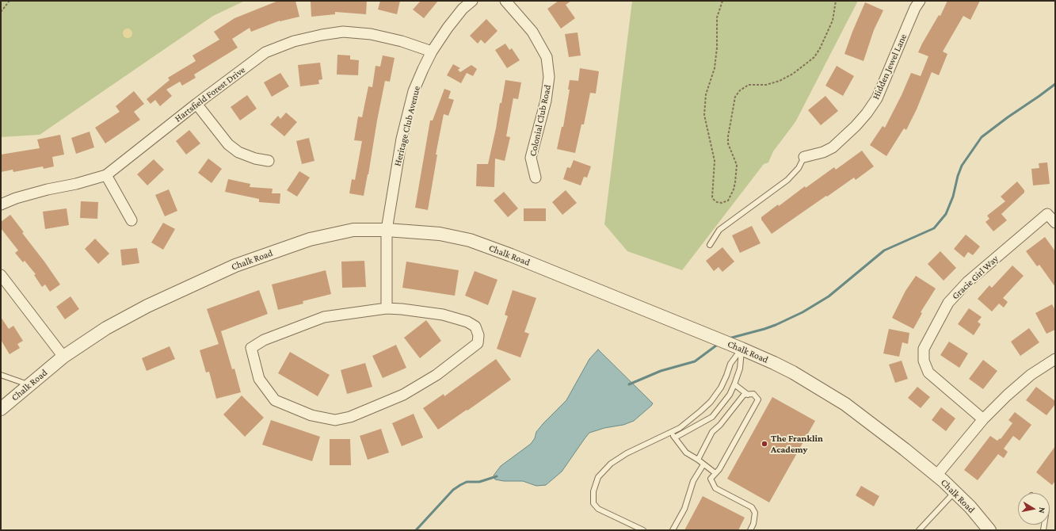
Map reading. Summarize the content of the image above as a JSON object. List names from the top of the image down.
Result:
{
  "streets": {
    "street": [
      "Hidden Jewel Lane",
      "Hartsfield Forest Drive",
      "Colonial Club Road",
      "Heritage Club Avenue",
      "Chalk Road",
      "Gracie Girl Way"
    ]
  },
  "crossings": [
    ["Hartsfield Forest Drive", "Heritage Club Avenue"],
    ["Heritage Club Avenue", "Chalk Road"]
  ],
  "places": ["The Franklin Academy"],
  "north": "right"
}
